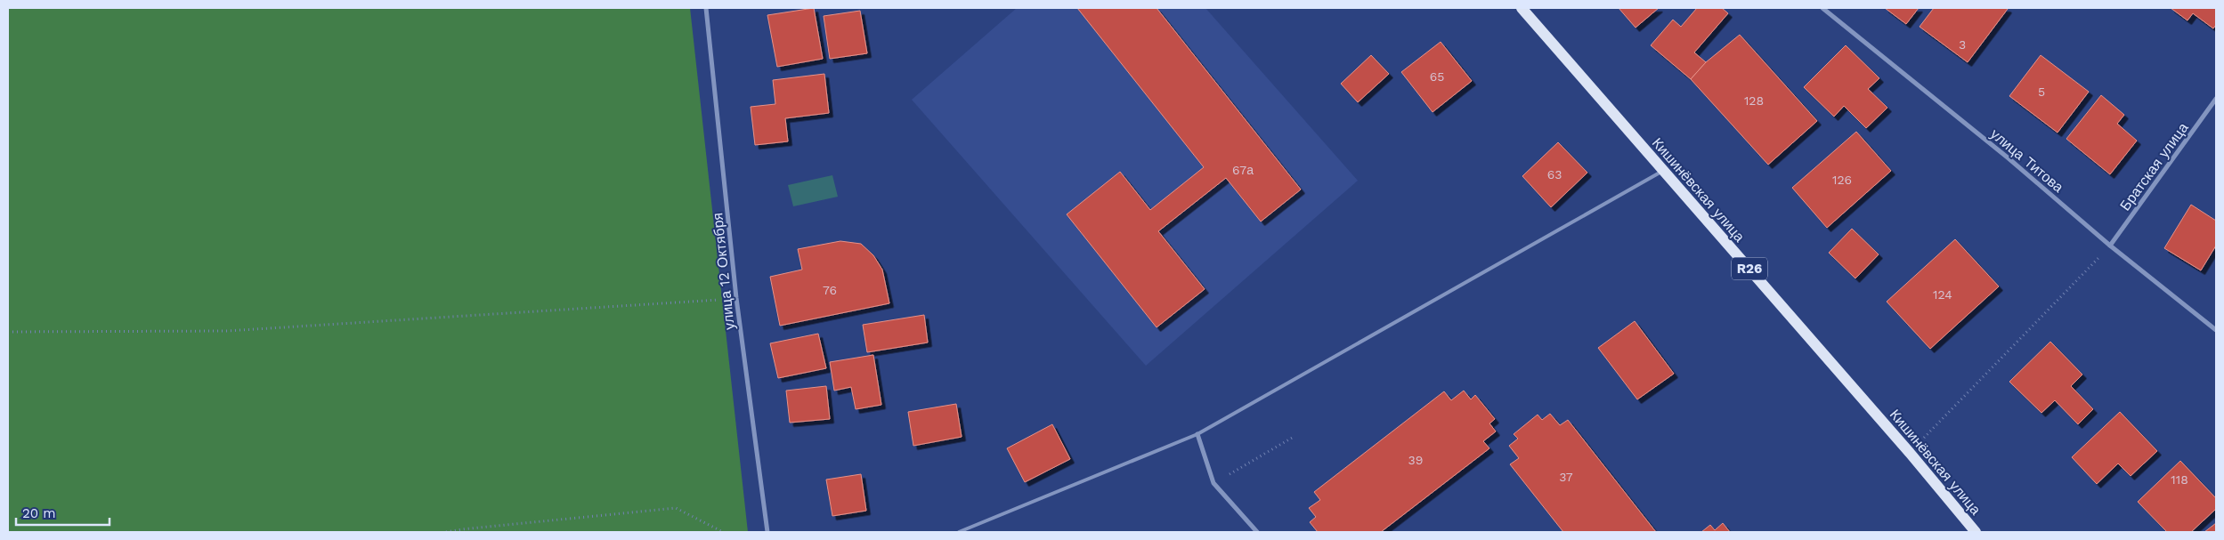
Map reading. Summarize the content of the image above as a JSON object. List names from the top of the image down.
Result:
{
  "streets": {
    "main road": ["Кишинёвская улица", "R26"],
    "street": ["улица Титова", "Братская улица", "улица 12 Октября"]
  },
  "crossings": [
    ["улица Титова", "Братская улица"]
  ],
  "house_numbers": [
    "3",
    "65",
    "5",
    "128",
    "67а",
    "63",
    "126",
    "76",
    "124",
    "39",
    "37",
    "118"
  ],
  "scale_bar": "20 m"
}
